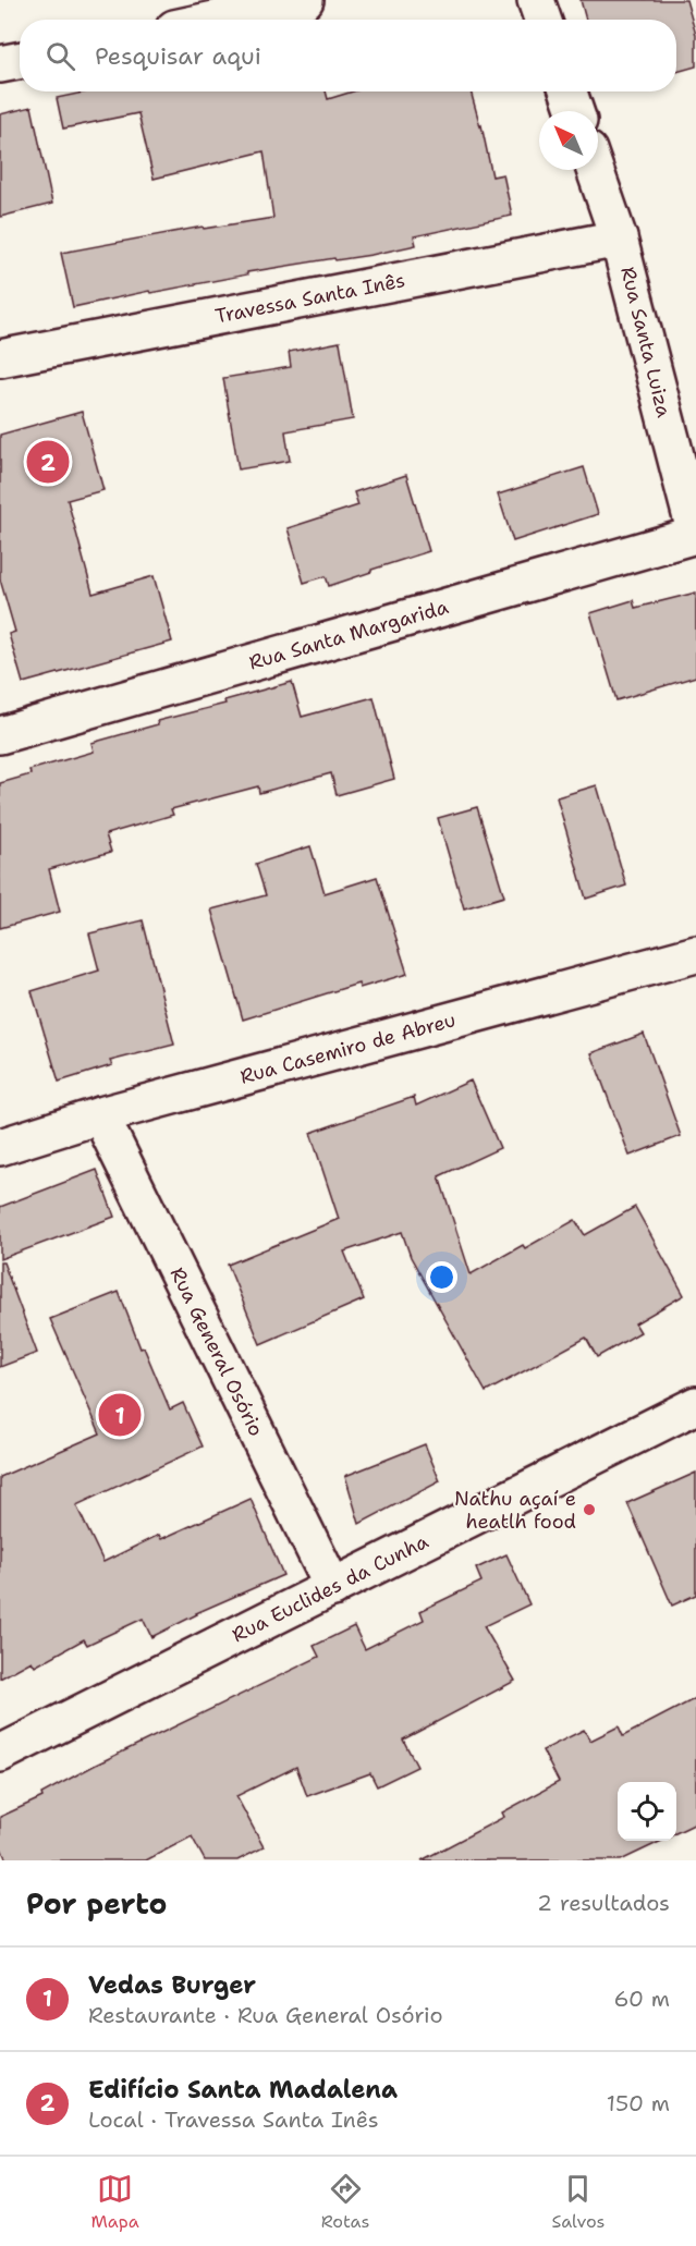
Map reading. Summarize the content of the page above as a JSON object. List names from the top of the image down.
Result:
{
  "streets": {
    "street": [
      "Travessa Santa Inês",
      "Rua Santa Luiza",
      "Rua Santa Margarida",
      "Rua Casemiro de Abreu",
      "Rua General Osório",
      "Rua Euclides da Cunha"
    ]
  },
  "crossings": [
    ["Travessa Santa Inês", "Rua Santa Luiza"],
    ["Rua Santa Luiza", "Rua Santa Margarida"],
    ["Rua Casemiro de Abreu", "Rua General Osório"],
    ["Rua General Osório", "Rua Euclides da Cunha"]
  ],
  "places": ["Nathu açaí e heatlh food"],
  "north": "top left",
  "page": {
    "search": "Pesquisar aqui",
    "pins": ["2", "1"],
    "heading": ["Por perto", "2 resultados"],
    "list": [
      {
        "mark": "1",
        "name": "Vedas Burger",
        "note": "Restaurante · Rua General Osório",
        "value": "60 m"
      },
      {
        "mark": "2",
        "name": "Edifício Santa Madalena",
        "note": "Local · Travessa Santa Inês",
        "value": "150 m"
      }
    ],
    "nav": ["Mapa", "Rotas", "Salvos"]
  }
}
